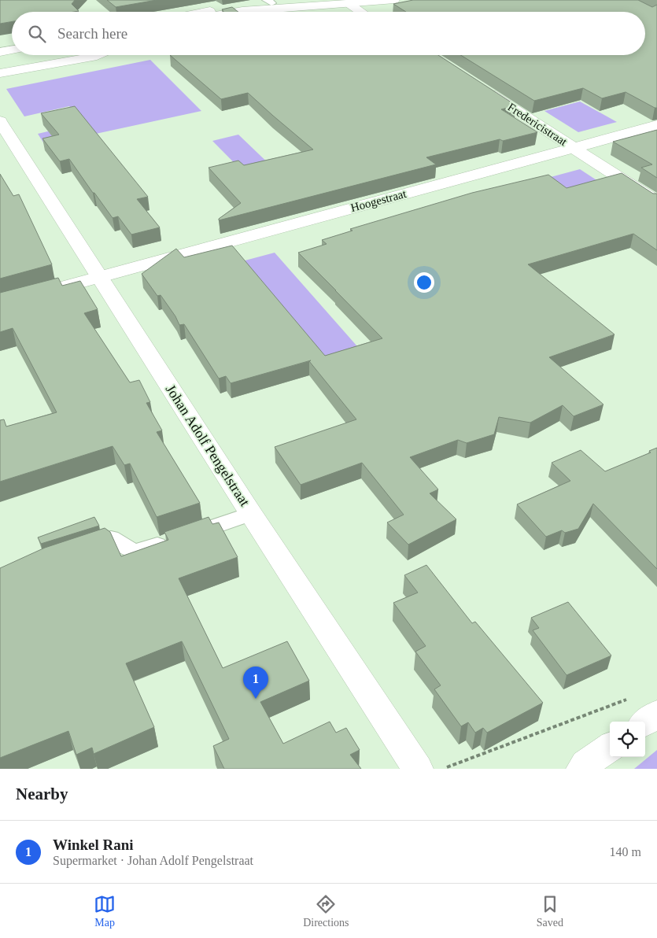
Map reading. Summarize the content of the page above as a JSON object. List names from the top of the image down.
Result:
{
  "streets": {
    "street": ["Fredericistraat", "Hoogestraat", "Johan Adolf Pengelstraat"]
  },
  "crossings": [
    ["Fredericistraat", "Hoogestraat"],
    ["Hoogestraat", "Johan Adolf Pengelstraat"]
  ],
  "page": {
    "search": "Search here",
    "pins": "1",
    "heading": "Nearby",
    "list": [
      {
        "mark": "1",
        "name": "Winkel Rani",
        "note": "Supermarket · Johan Adolf Pengelstraat",
        "value": "140 m"
      }
    ],
    "nav": ["Map", "Directions", "Saved"]
  }
}
